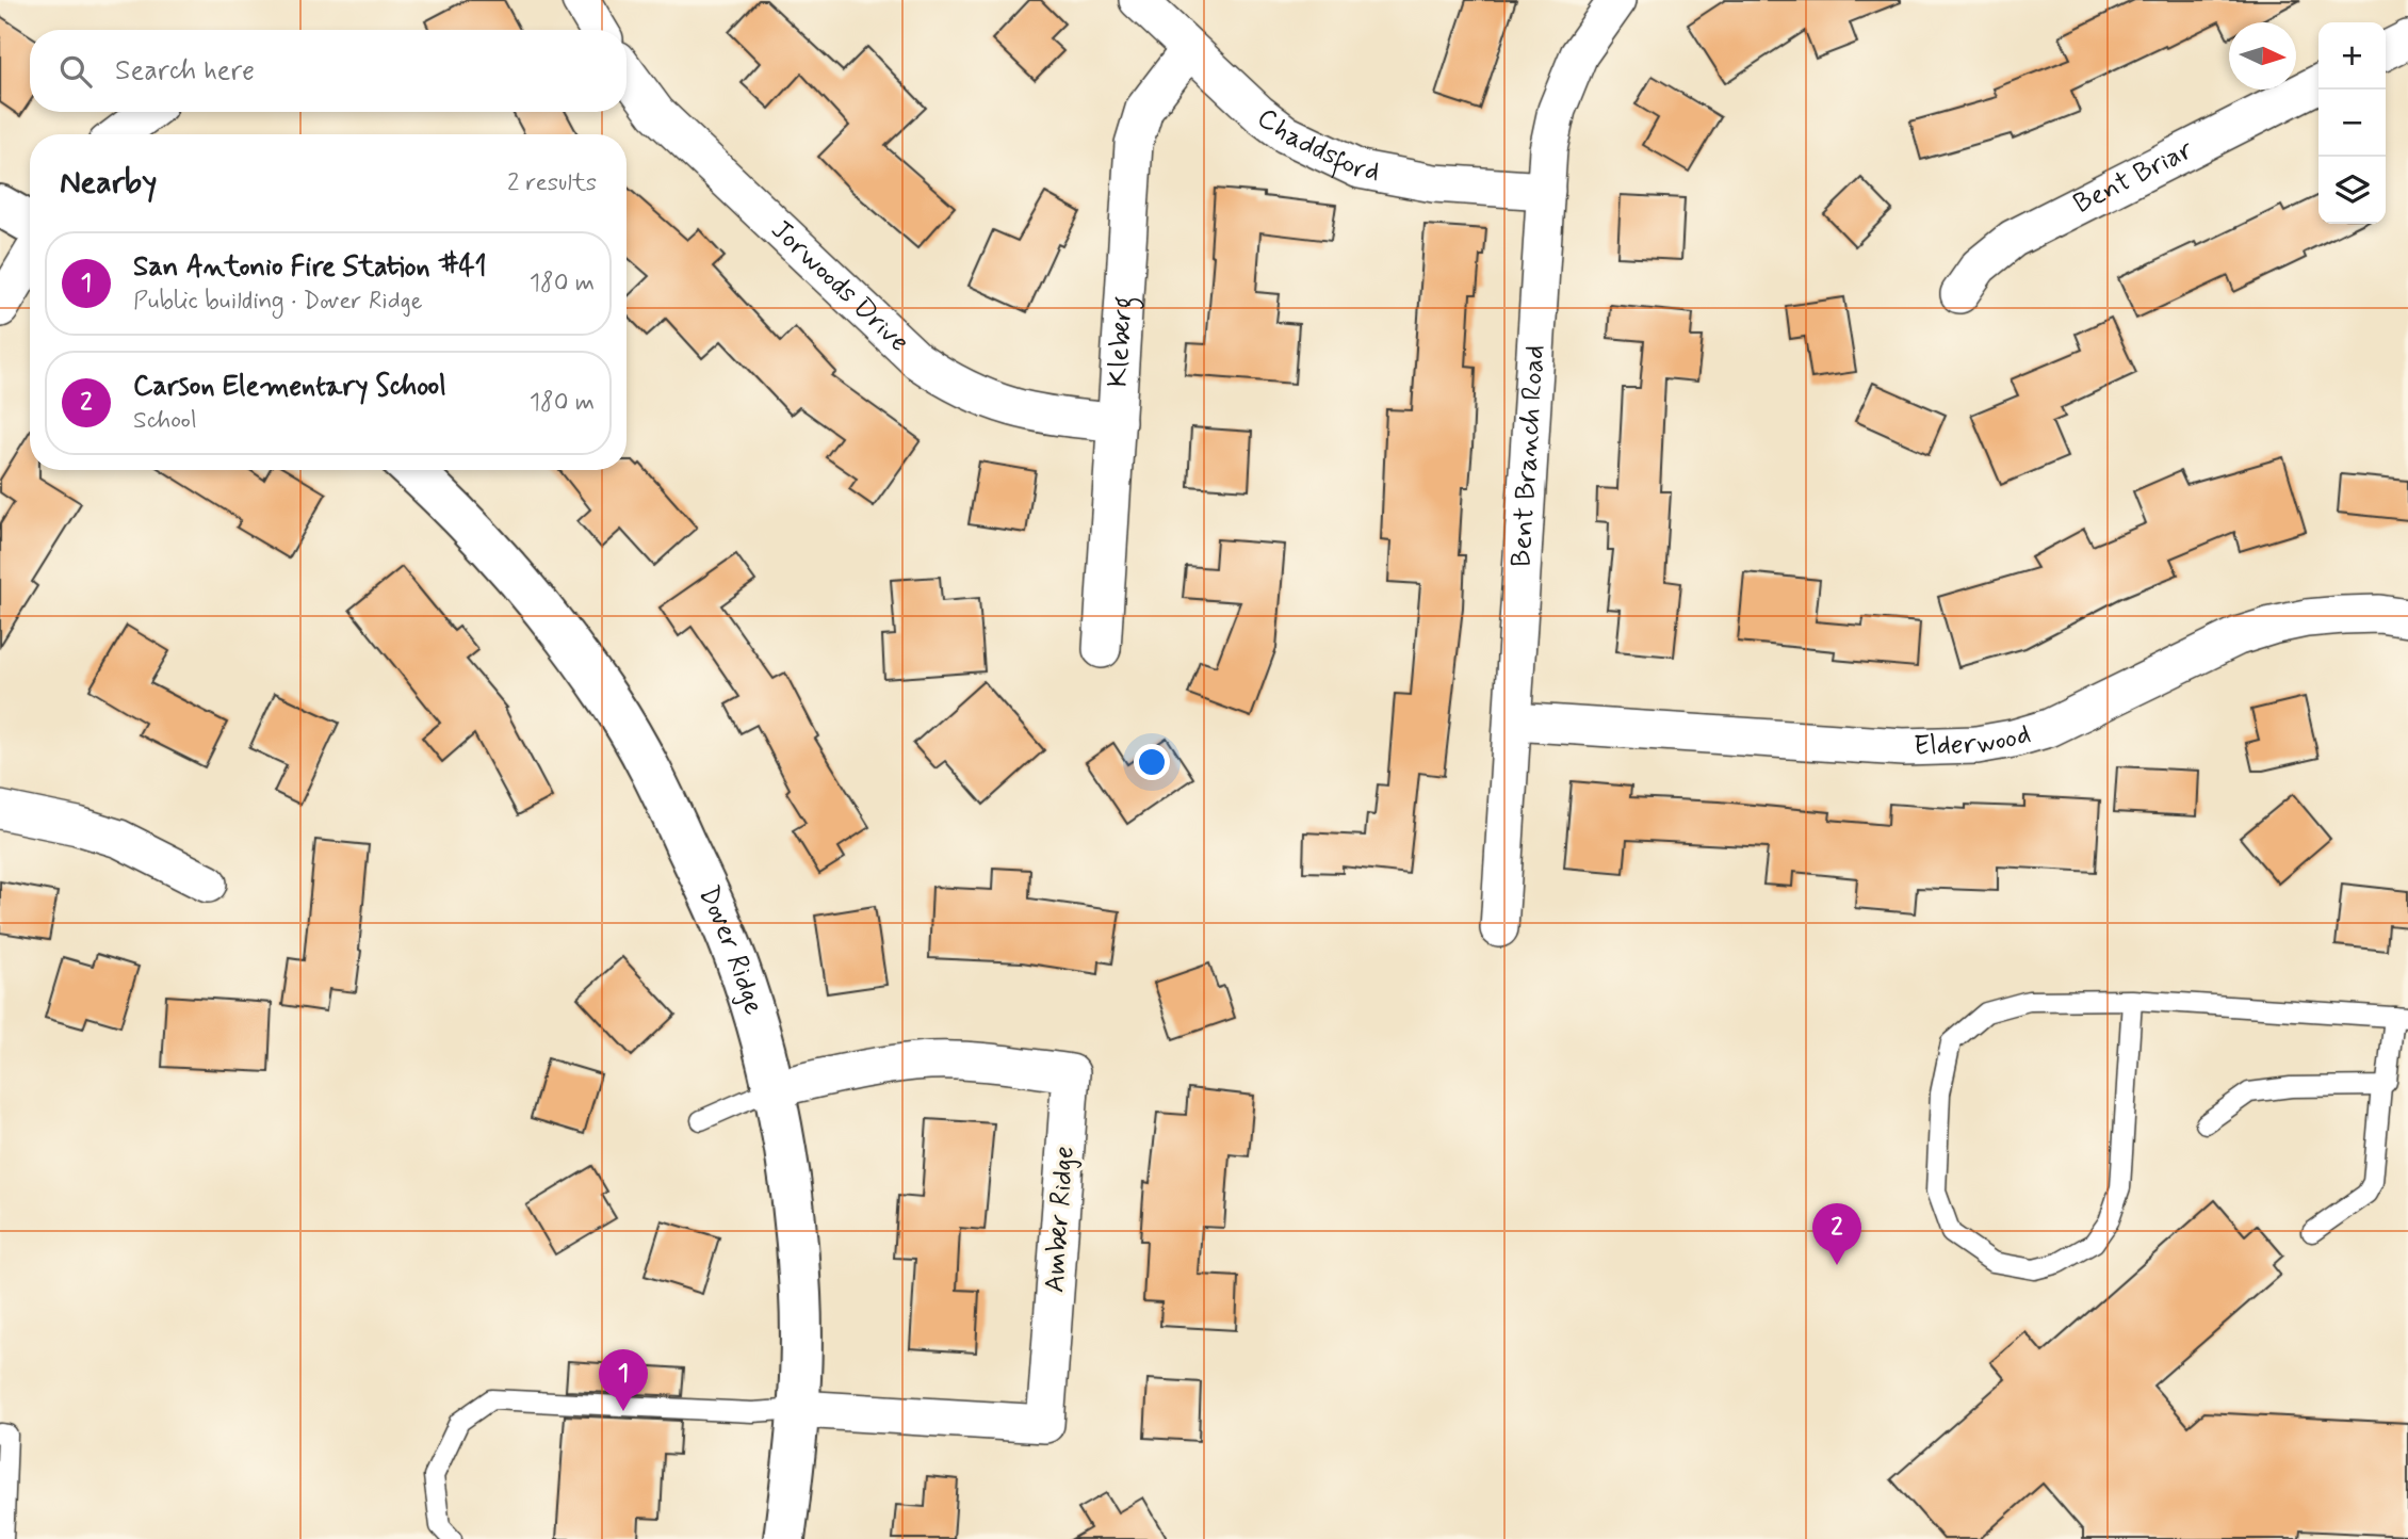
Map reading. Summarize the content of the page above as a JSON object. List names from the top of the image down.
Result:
{
  "streets": {
    "street": [
      "Chaddsford",
      "Bent Briar",
      "Jorwoods Drive",
      "Kleberg",
      "Bent Branch Road",
      "Elderwood",
      "Dover Ridge",
      "Amber Ridge"
    ]
  },
  "crossings": [
    ["Chaddsford", "Kleberg"],
    ["Chaddsford", "Bent Branch Road"],
    ["Jorwoods Drive", "Kleberg"],
    ["Bent Branch Road", "Elderwood"],
    ["Dover Ridge", "Amber Ridge"]
  ],
  "north": "right",
  "page": {
    "map_buttons": ["+", "−"],
    "search": "Search here",
    "heading": ["Nearby", "2 results"],
    "list": [
      {
        "mark": "1",
        "name": "San Antonio Fire Station #41",
        "note": "Public building · Dover Ridge",
        "value": "180 m"
      },
      {
        "mark": "2",
        "name": "Carson Elementary School",
        "note": "School",
        "value": "180 m"
      }
    ],
    "pins": ["2", "1"]
  }
}
